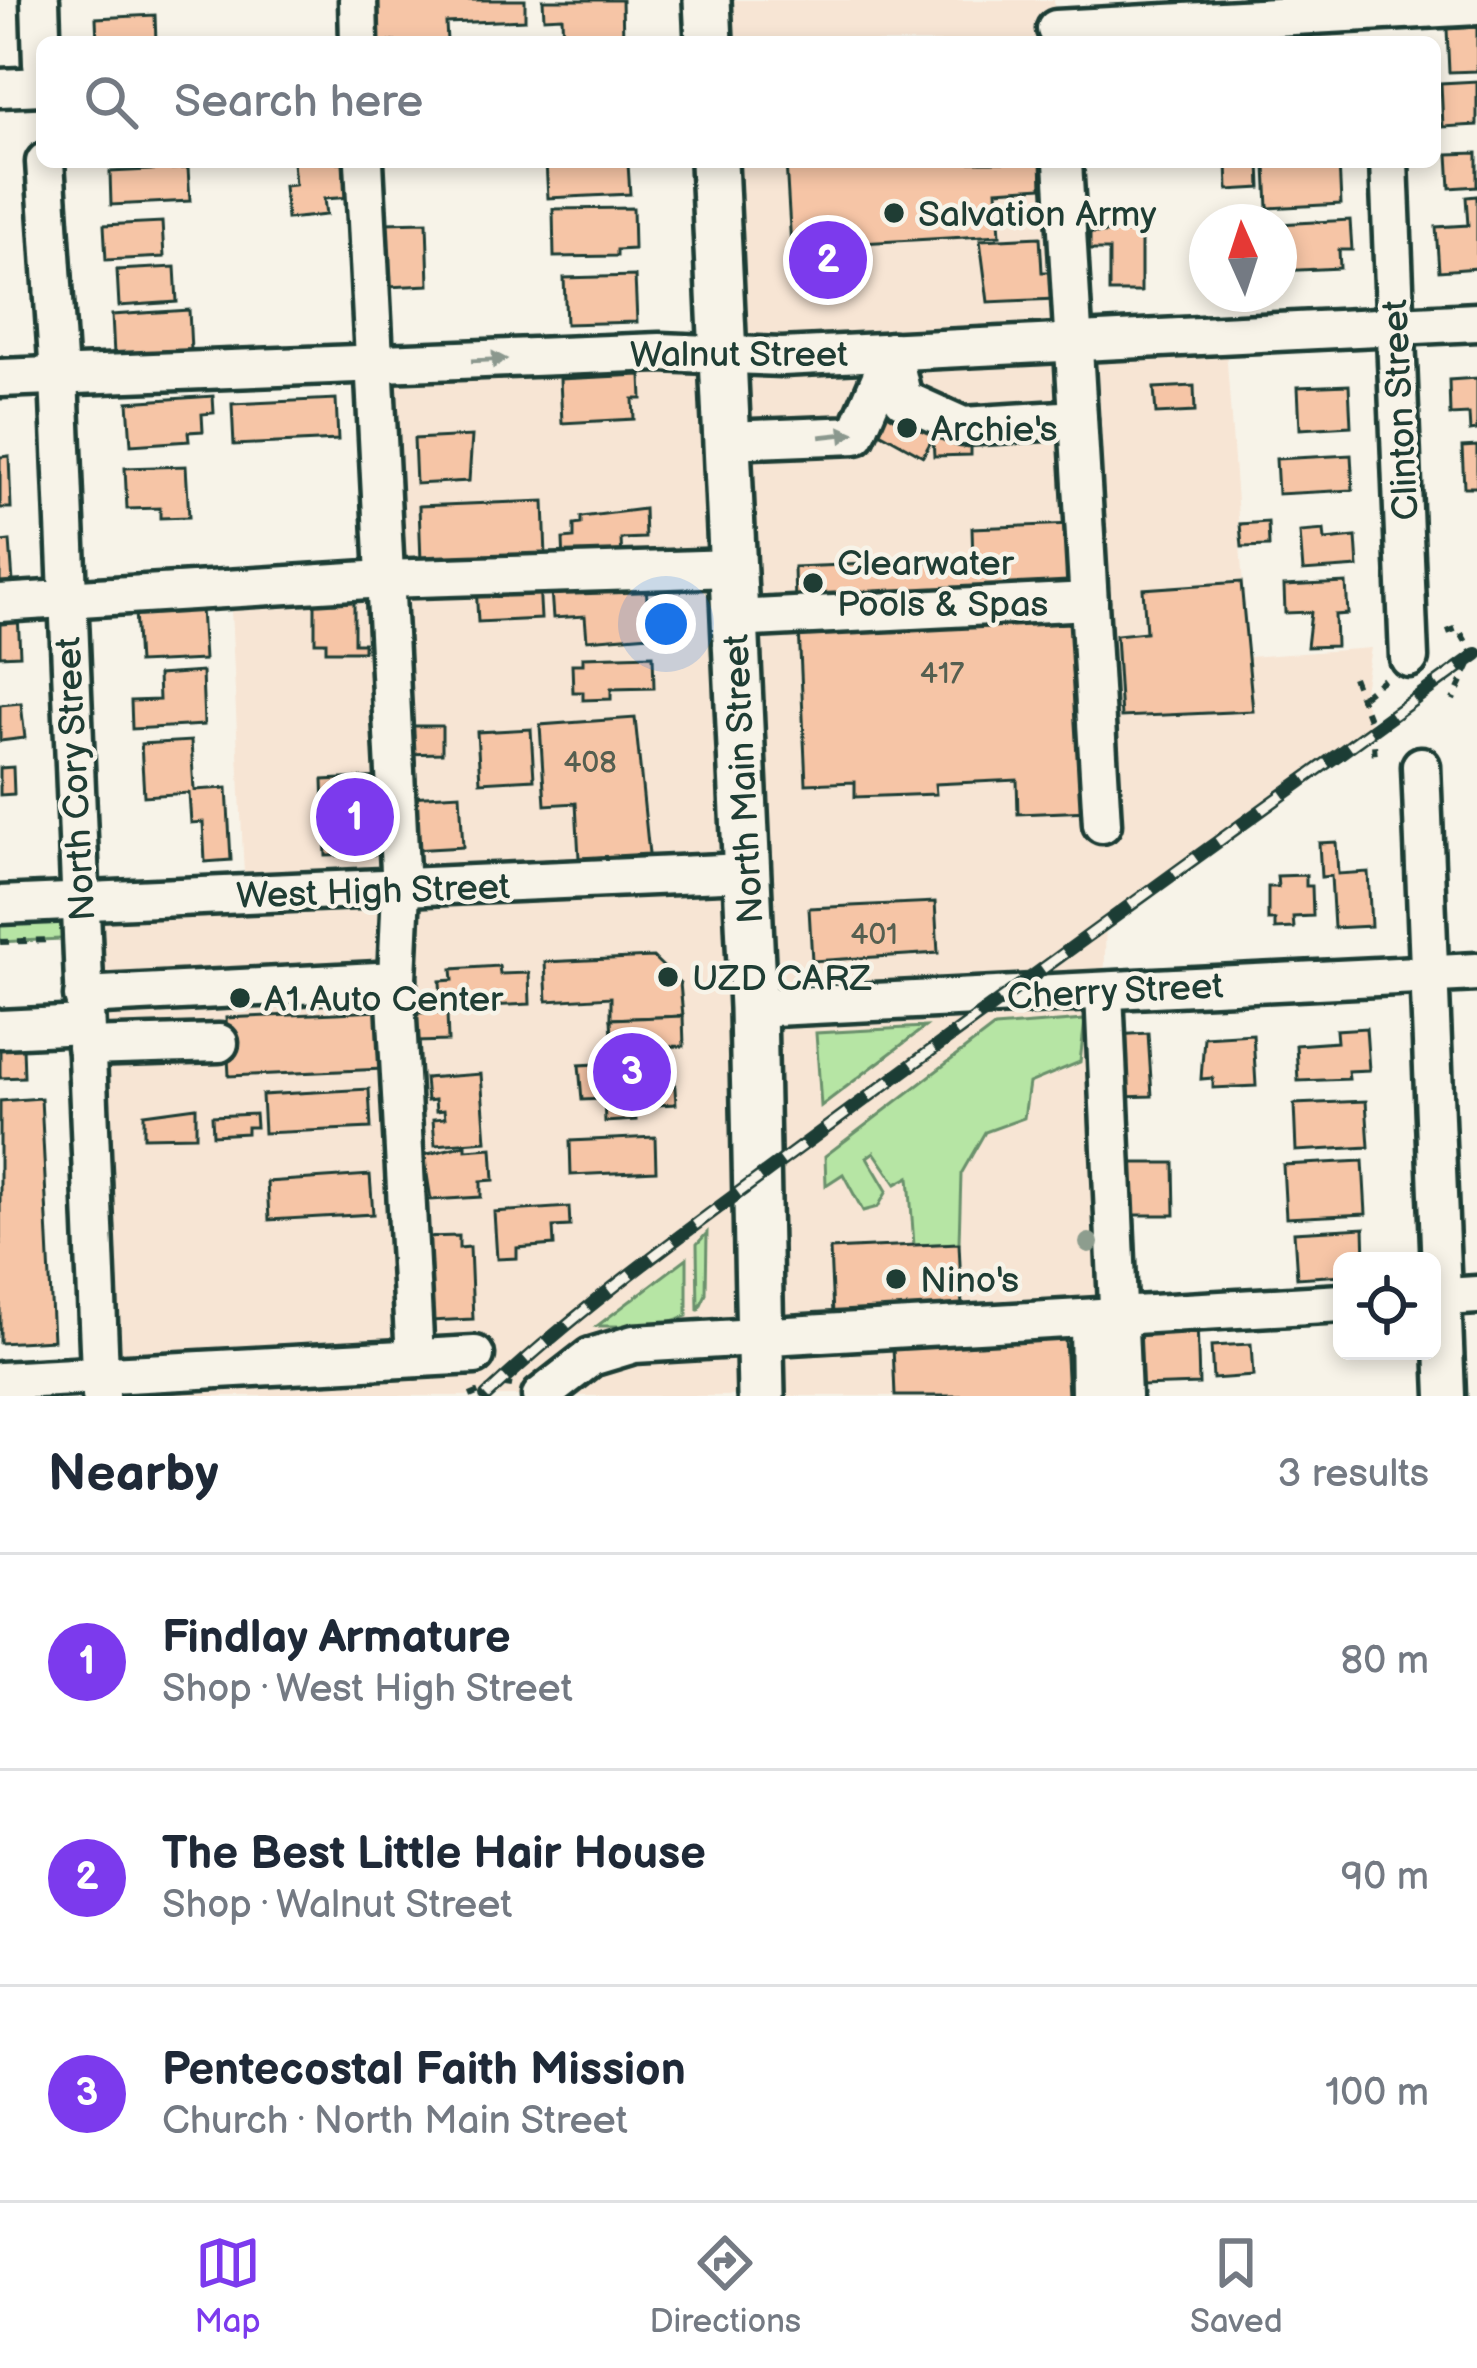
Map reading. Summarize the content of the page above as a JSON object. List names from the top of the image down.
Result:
{
  "streets": {
    "main road": ["North Main Street"],
    "street": [
      "Walnut Street",
      "Clinton Street",
      "North Cory Street",
      "West High Street",
      "Cherry Street"
    ]
  },
  "crossings": [
    ["Walnut Street", "Clinton Street"],
    ["Walnut Street", "North Cory Street"],
    ["Walnut Street", "North Main Street"],
    ["North Cory Street", "West High Street"],
    ["North Main Street", "West High Street"],
    ["North Main Street", "Cherry Street"]
  ],
  "places": [
    "Salvation Army",
    "Archie's",
    "Clearwater Pools & Spas",
    "UZD CARZ",
    "A1 Auto Center",
    "Nino's"
  ],
  "house_numbers": ["417", "408", "401"],
  "north": "top",
  "page": {
    "search": "Search here",
    "pins": ["2", "1", "3"],
    "heading": ["Nearby", "3 results"],
    "list": [
      {
        "mark": "1",
        "name": "Findlay Armature",
        "note": "Shop · West High Street",
        "value": "80 m"
      },
      {
        "mark": "2",
        "name": "The Best Little Hair House",
        "note": "Shop · Walnut Street",
        "value": "90 m"
      },
      {
        "mark": "3",
        "name": "Pentecostal Faith Mission",
        "note": "Church · North Main Street",
        "value": "100 m"
      }
    ],
    "nav": ["Map", "Directions", "Saved"]
  }
}
